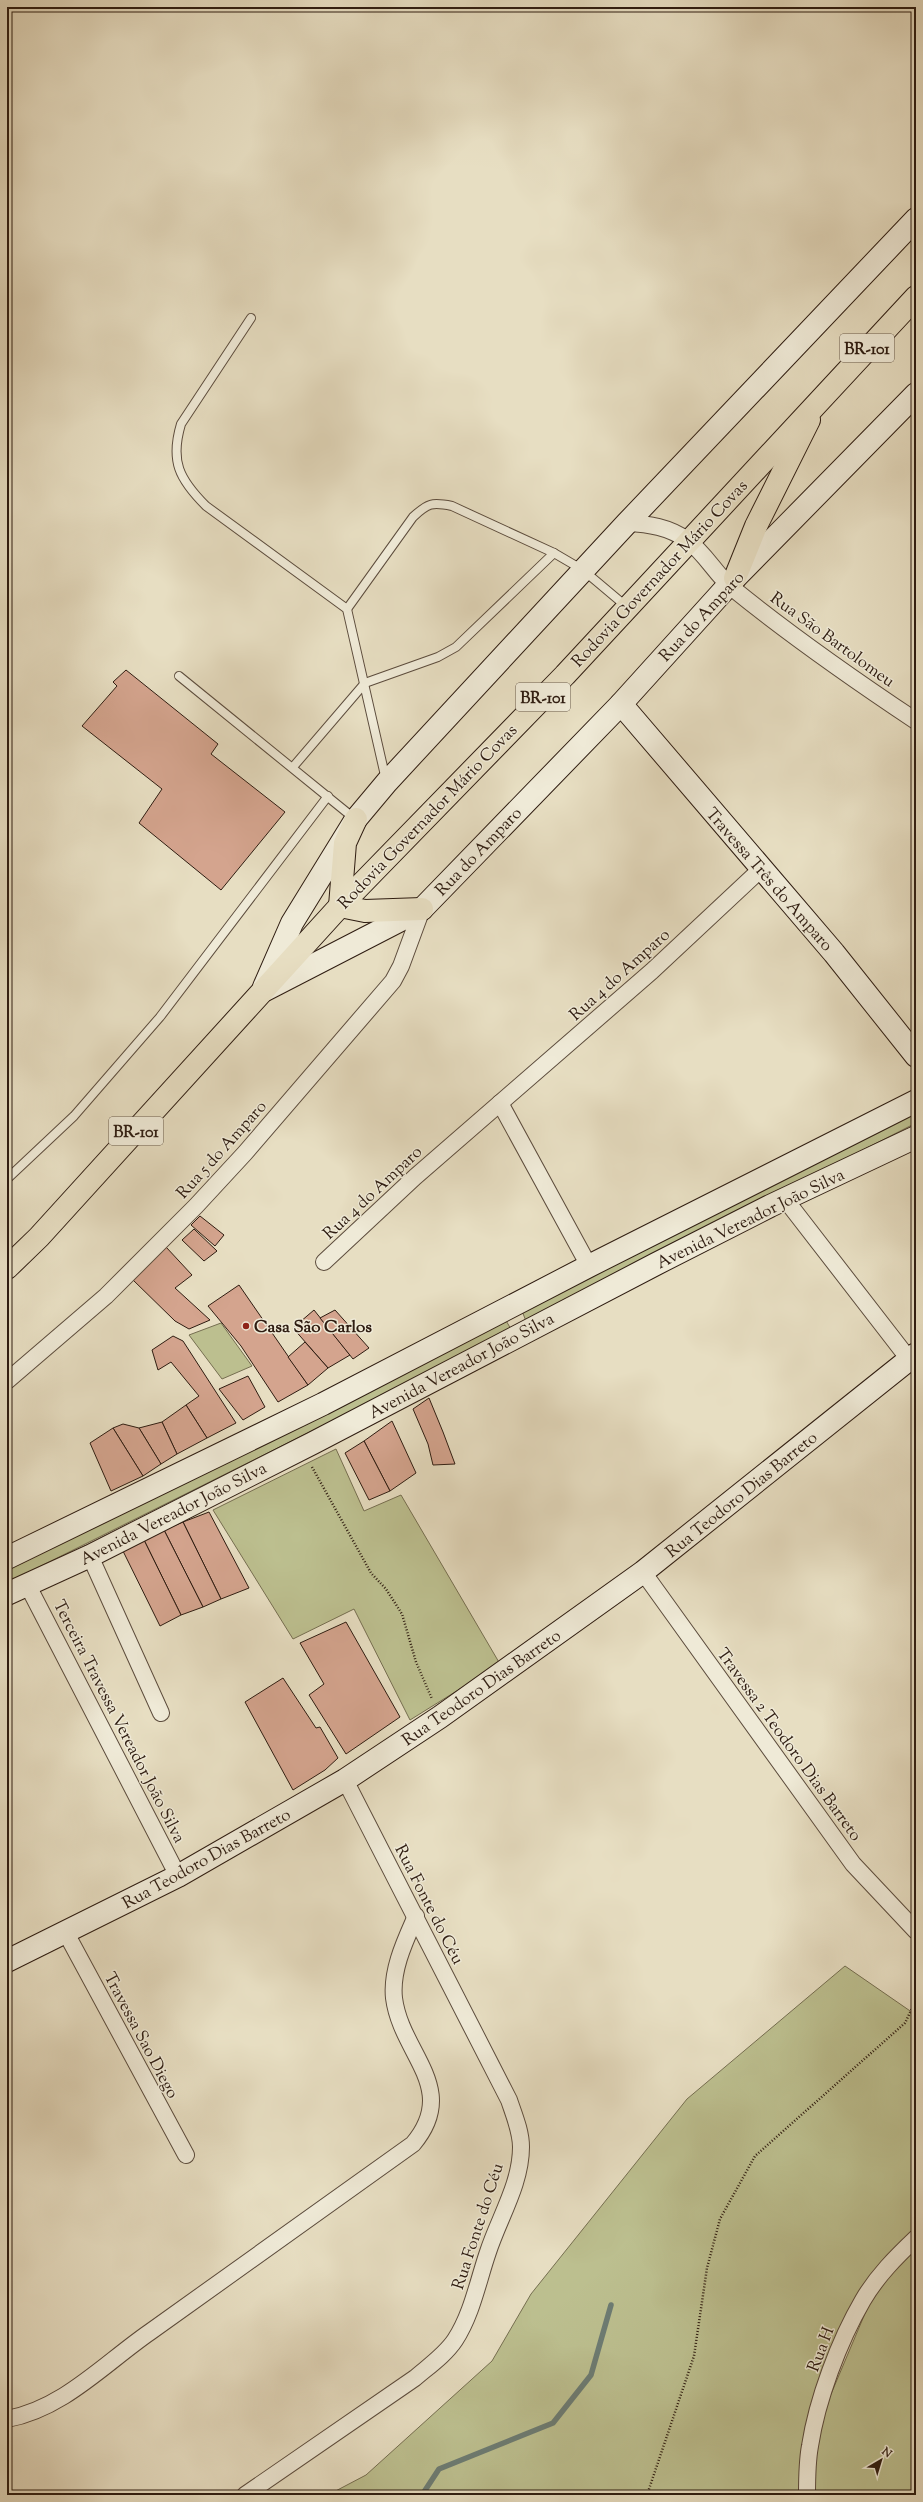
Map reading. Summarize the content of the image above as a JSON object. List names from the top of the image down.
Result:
{
  "streets": {
    "highway": ["BR-101", "Rodovia Governador Mário Covas"],
    "street": [
      "Rua do Amparo",
      "Rua São Bartolomeu",
      "Travessa Três do Amparo",
      "Rua 4 do Amparo",
      "Rua 5 do Amparo",
      "Avenida Vereador João Silva",
      "Rua Teodoro Dias Barreto",
      "Terceira Travessa Vereador João Silva",
      "Travessa 2 Teodoro Dias Barreto",
      "Rua Fonte do Céu",
      "Travessa Sao Diego",
      "Rua H"
    ]
  },
  "crossings": [
    ["Rodovia Governador Mário Covas", "Rua do Amparo"],
    ["Rodovia Governador Mário Covas", "Rua São Bartolomeu"],
    ["Rua do Amparo", "Rua São Bartolomeu"],
    ["Rua do Amparo", "Travessa Três do Amparo"],
    ["Rua do Amparo", "Rua 5 do Amparo"],
    ["Travessa Três do Amparo", "Rua 4 do Amparo"],
    ["Avenida Vereador João Silva", "Terceira Travessa Vereador João Silva"],
    ["Rua Teodoro Dias Barreto", "Terceira Travessa Vereador João Silva"],
    ["Rua Teodoro Dias Barreto", "Travessa 2 Teodoro Dias Barreto"],
    ["Rua Teodoro Dias Barreto", "Rua Fonte do Céu"],
    ["Rua Teodoro Dias Barreto", "Travessa Sao Diego"]
  ],
  "places": ["Casa São Carlos"],
  "north": "top right"
}
